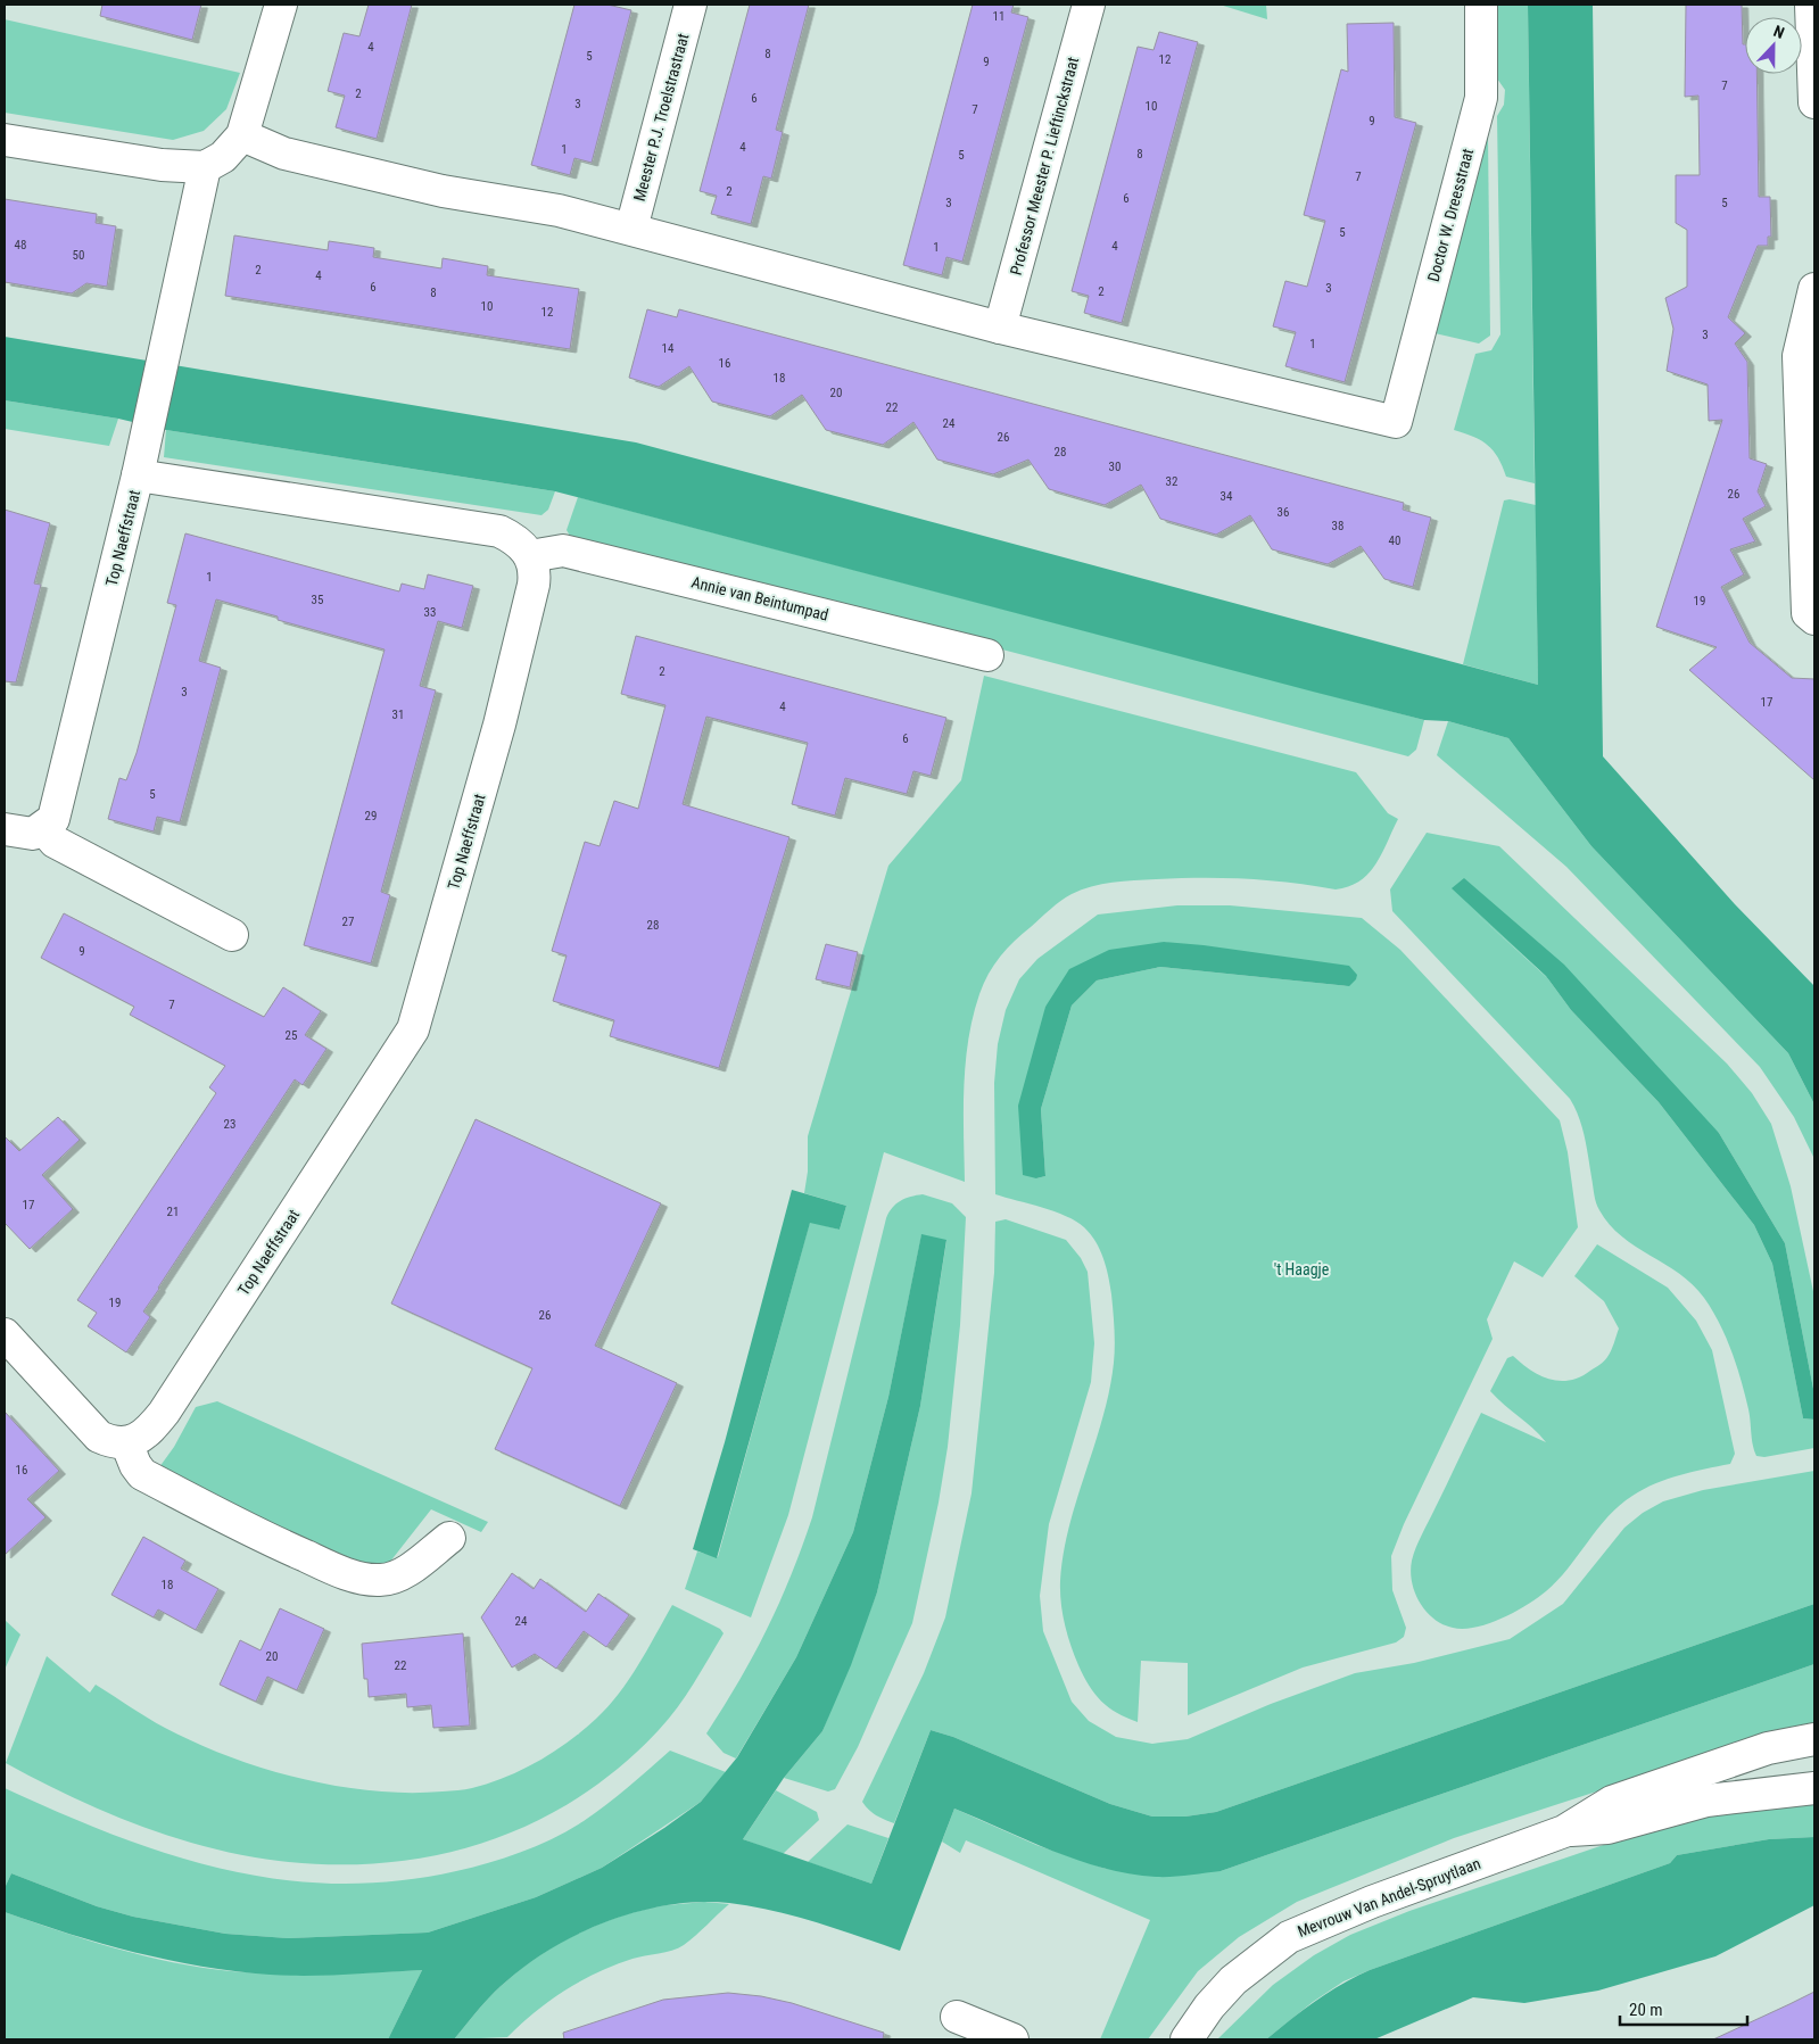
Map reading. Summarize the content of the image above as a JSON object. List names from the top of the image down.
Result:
{
  "streets": {
    "street": [
      "Meester P.J. Troelstrastraat",
      "Professor Meester P. Lieftinckstraat",
      "Doctor W. Dreesstraat",
      "Top Naeffstraat",
      "Annie van Beintumpad",
      "Mevrouw Van Andel-Spruytlaan"
    ]
  },
  "crossings": [
    ["Professor Meester P. Lieftinckstraat", "Doctor W. Dreesstraat"],
    ["Top Naeffstraat", "Annie van Beintumpad"]
  ],
  "parks": ["'t Haagje"],
  "house_numbers": [
    "11",
    "4",
    "8",
    "5",
    "12",
    "9",
    "7",
    "2",
    "6",
    "3",
    "10",
    "7",
    "9",
    "4",
    "1",
    "8",
    "5",
    "7",
    "2",
    "6",
    "3",
    "5",
    "5",
    "48",
    "4",
    "1",
    "50",
    "2",
    "4",
    "6",
    "3",
    "2",
    "8",
    "10",
    "12",
    "3",
    "1",
    "14",
    "16",
    "18",
    "20",
    "22",
    "24",
    "26",
    "28",
    "30",
    "32",
    "26",
    "34",
    "36",
    "38",
    "40",
    "1",
    "35",
    "19",
    "33",
    "2",
    "3",
    "17",
    "4",
    "31",
    "6",
    "5",
    "29",
    "27",
    "28",
    "9",
    "7",
    "25",
    "23",
    "17",
    "21",
    "19",
    "26",
    "16",
    "18",
    "24",
    "20",
    "22"
  ],
  "scale_bar": "20 m",
  "north": "top"
}
